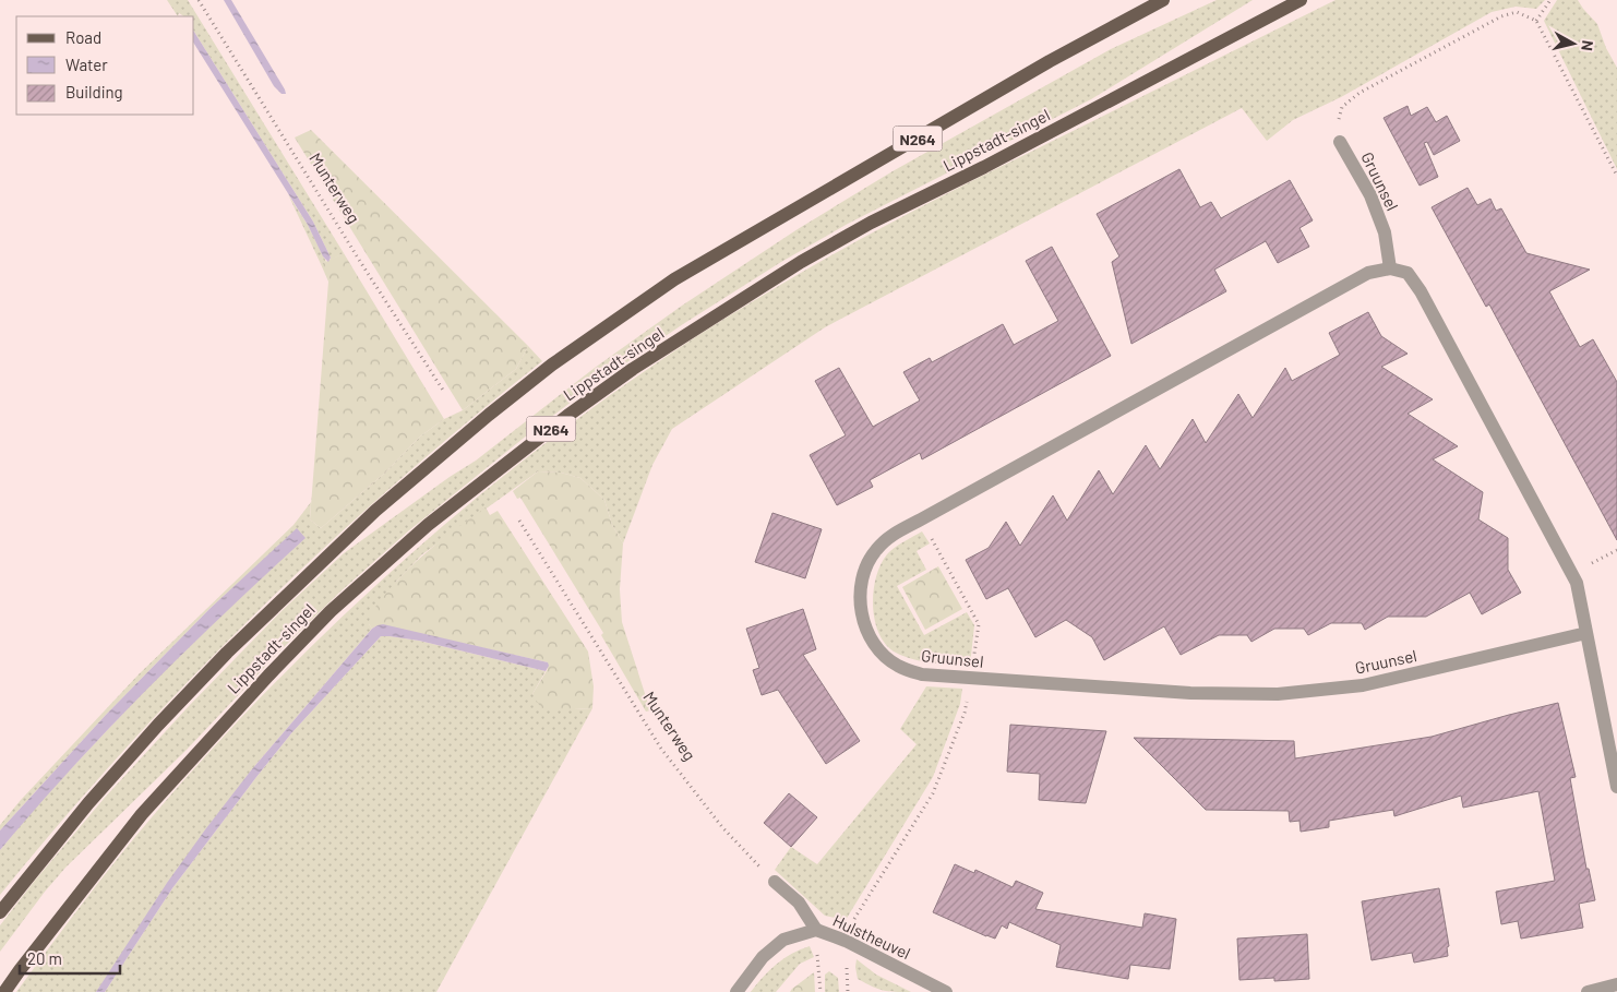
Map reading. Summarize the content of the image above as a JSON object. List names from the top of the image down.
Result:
{
  "streets": {
    "main road": ["N264", "Lippstadt-singel"],
    "street": ["Gruunsel", "Hulstheuvel"],
    "path": ["Munterweg"]
  },
  "legend": ["Road", "Water", "Building"],
  "scale_bar": "20 m",
  "north": "right"
}
